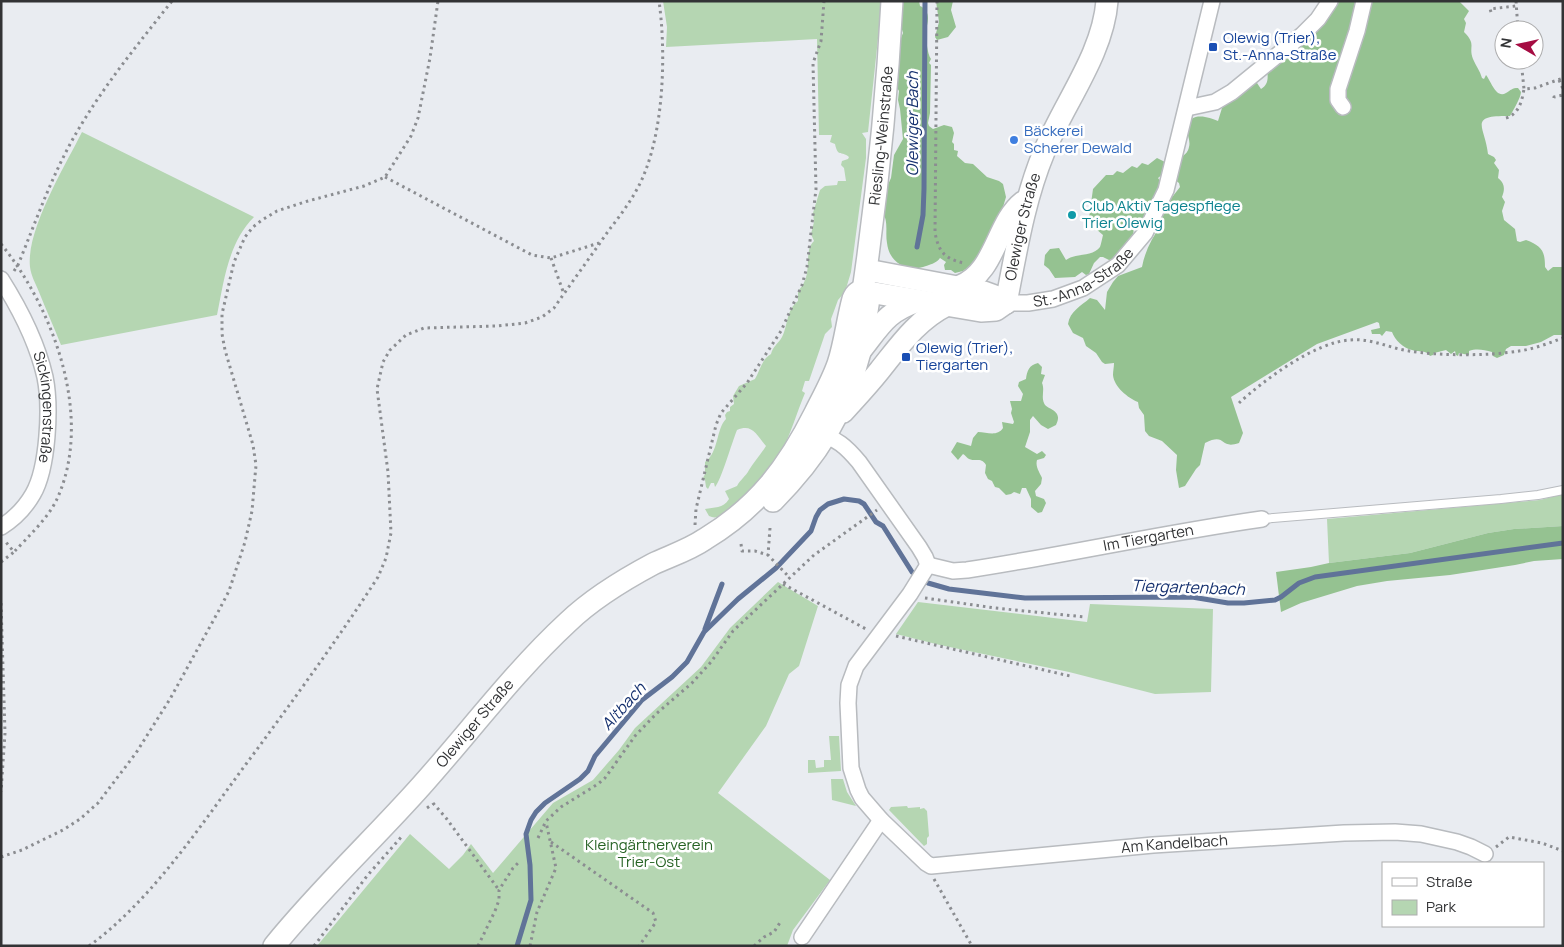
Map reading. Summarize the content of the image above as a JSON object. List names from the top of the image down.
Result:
{
  "streets": {
    "main road": ["Riesling-Weinstraße", "Olewiger Straße", "St.-Anna-Straße"],
    "street": ["Sickingenstraße", "Im Tiergarten", "Am Kandelbach"]
  },
  "crossings": [
    ["Riesling-Weinstraße", "Olewiger Straße"],
    ["Olewiger Straße", "St.-Anna-Straße"]
  ],
  "water": ["Olewiger Bach", "Tiergartenbach", "Altbach"],
  "parks": ["Kleingärtnerverein Trier-Ost"],
  "places": {
    "transit": ["Olewig (Trier), St.-Anna-Straße", "Olewig (Trier), Tiergarten"],
    "other": ["Bäckerei Scherer Dewald", "Club Aktiv Tagespflege Trier Olewig"]
  },
  "legend": ["Straße", "Park"],
  "north": "left"
}
